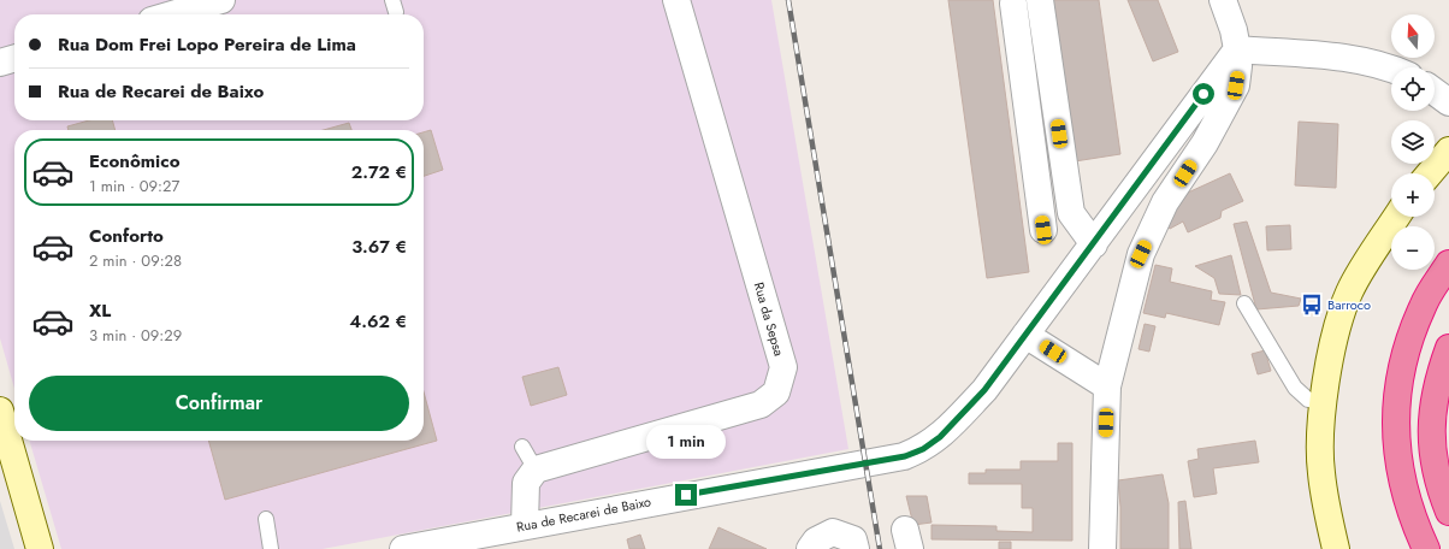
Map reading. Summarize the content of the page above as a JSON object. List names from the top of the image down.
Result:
{
  "streets": {
    "street": ["Rua da Sepsa", "Rua de Recarei de Baixo"]
  },
  "places": {
    "bus stop": ["Barroco"]
  },
  "north": "top",
  "page": {
    "map_buttons": ["+", "−"],
    "banner": ["Rua Dom Frei Lopo Pereira de Lima", "Rua de Recarei de Baixo"],
    "list": [
      {
        "name": "Econômico",
        "note": "1 min · 09:27",
        "value": "2.72 €"
      },
      {
        "name": "Conforto",
        "note": "2 min · 09:28",
        "value": "3.67 €"
      },
      {
        "name": "XL",
        "note": "3 min · 09:29",
        "value": "4.62 €"
      }
    ],
    "buttons": "Confirmar",
    "bubble": "1 min"
  }
}
